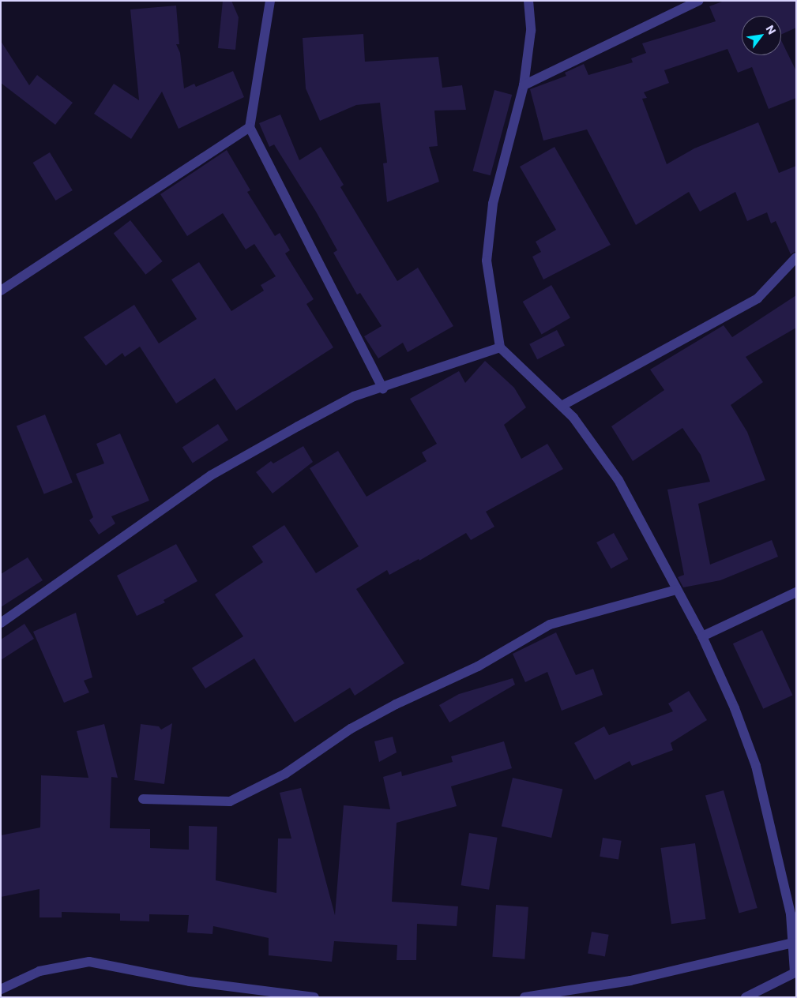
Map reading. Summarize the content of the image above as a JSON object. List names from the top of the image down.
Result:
{
  "north": "top right"
}
